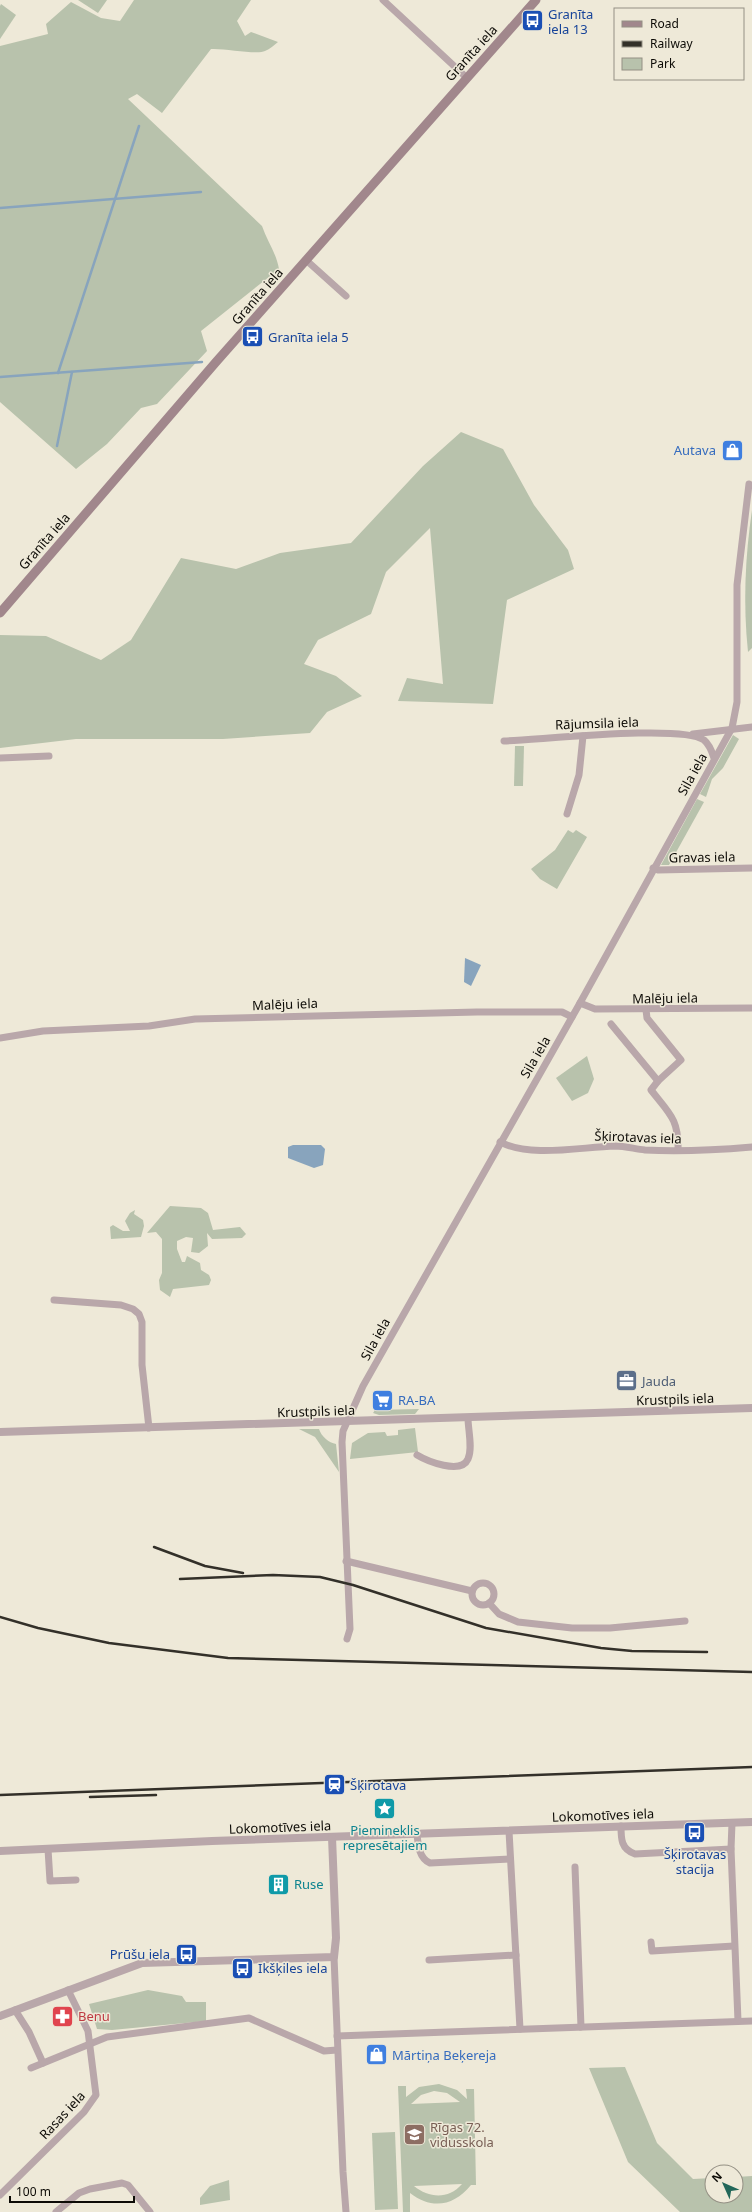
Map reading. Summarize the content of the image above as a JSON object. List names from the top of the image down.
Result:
{
  "streets": {
    "main road": ["Granīta iela"],
    "street": [
      "Rājumsila iela",
      "Sila iela",
      "Gravas iela",
      "Malēju iela",
      "Šķirotavas iela",
      "Krustpils iela",
      "Lokomotīves iela",
      "Rasas iela"
    ]
  },
  "crossings": [
    ["Rājumsila iela", "Sila iela"],
    ["Sila iela", "Gravas iela"],
    ["Sila iela", "Malēju iela"],
    ["Sila iela", "Šķirotavas iela"],
    ["Sila iela", "Krustpils iela"]
  ],
  "places": {
    "bus stop": [
      "Granīta iela 13",
      "Granīta iela 5",
      "Šķirotavas stacija",
      "Prūšu iela",
      "Ikšķiles iela"
    ],
    "shop": ["Autava", "Mārtiņa Beķereja"],
    "office": ["Jauda"],
    "supermarket": ["RA-BA"],
    "station": ["Šķirotava"],
    "place": ["Piemineklis represētajiem"],
    "building": ["Ruse"],
    "pharmacy": ["Benu"],
    "school or university": ["Rīgas 72. vidusskola"]
  },
  "legend": ["Road", "Railway", "Park"],
  "scale_bar": "100 m",
  "north": "top left"
}
